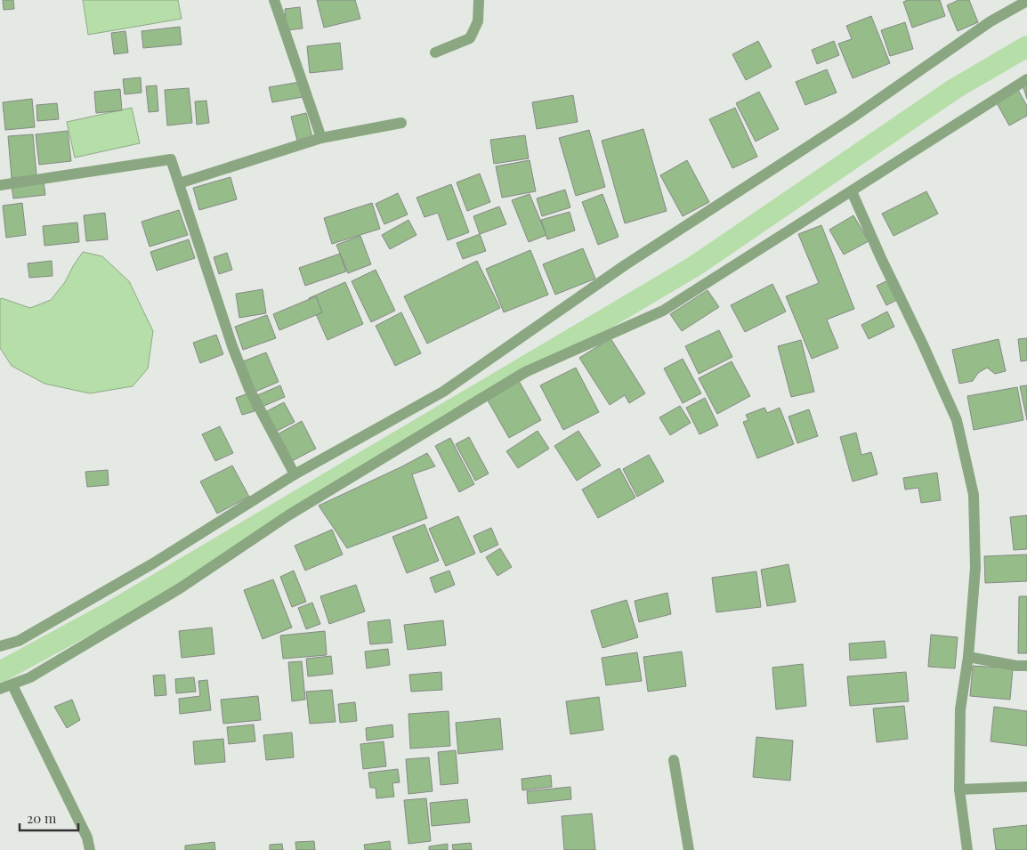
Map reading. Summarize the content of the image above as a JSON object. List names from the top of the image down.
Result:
{
  "scale_bar": "20 m"
}
